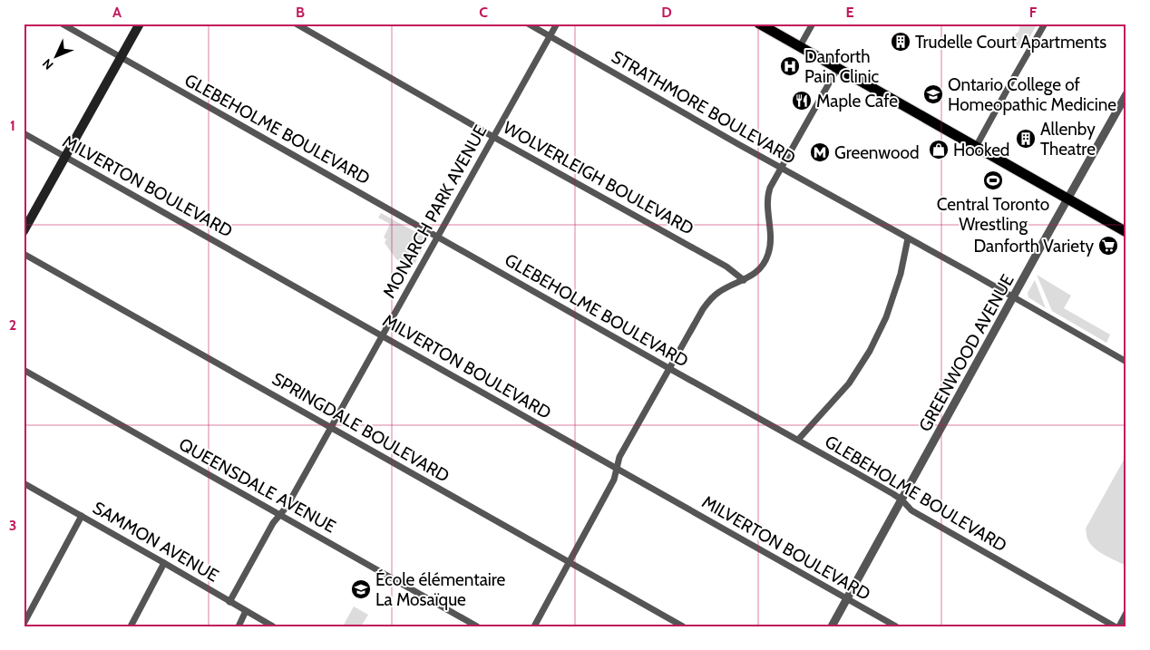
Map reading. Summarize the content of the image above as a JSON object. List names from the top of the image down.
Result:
{
  "streets": {
    "street": [
      "STRATHMORE BOULEVARD",
      "GLEBEHOLME BOULEVARD",
      "WOLVERLEIGH BOULEVARD",
      "MILVERTON BOULEVARD",
      "MONARCH PARK AVENUE",
      "GREENWOOD AVENUE",
      "SPRINGDALE BOULEVARD",
      "QUEENSDALE AVENUE",
      "SAMMON AVENUE"
    ]
  },
  "crossings": [
    ["STRATHMORE BOULEVARD", "MONARCH PARK AVENUE"],
    ["STRATHMORE BOULEVARD", "GREENWOOD AVENUE"],
    ["GLEBEHOLME BOULEVARD", "MONARCH PARK AVENUE"],
    ["GLEBEHOLME BOULEVARD", "GREENWOOD AVENUE"],
    ["WOLVERLEIGH BOULEVARD", "MONARCH PARK AVENUE"],
    ["MILVERTON BOULEVARD", "MONARCH PARK AVENUE"],
    ["MILVERTON BOULEVARD", "GREENWOOD AVENUE"],
    ["MONARCH PARK AVENUE", "SPRINGDALE BOULEVARD"],
    ["MONARCH PARK AVENUE", "QUEENSDALE AVENUE"],
    ["MONARCH PARK AVENUE", "SAMMON AVENUE"]
  ],
  "places": {
    "building": ["Trudelle Court Apartments", "Allenby Theatre"],
    "hospital": ["Danforth Pain Clinic"],
    "school or university": ["Ontario College of Homeopathic Medicine", "École élémentaire La Mosaïque"],
    "restaurant": ["Maple Cafe"],
    "shop": ["Hooked"],
    "metro station": ["Greenwood"],
    "sports": ["Central Toronto Wrestling"],
    "supermarket": ["Danforth Variety"]
  },
  "north": "bottom left",
  "grid": {
    "columns": [
      "A",
      "B",
      "C",
      "D",
      "E",
      "F"
    ],
    "rows": ["1", "2", "3"]
  }
}
